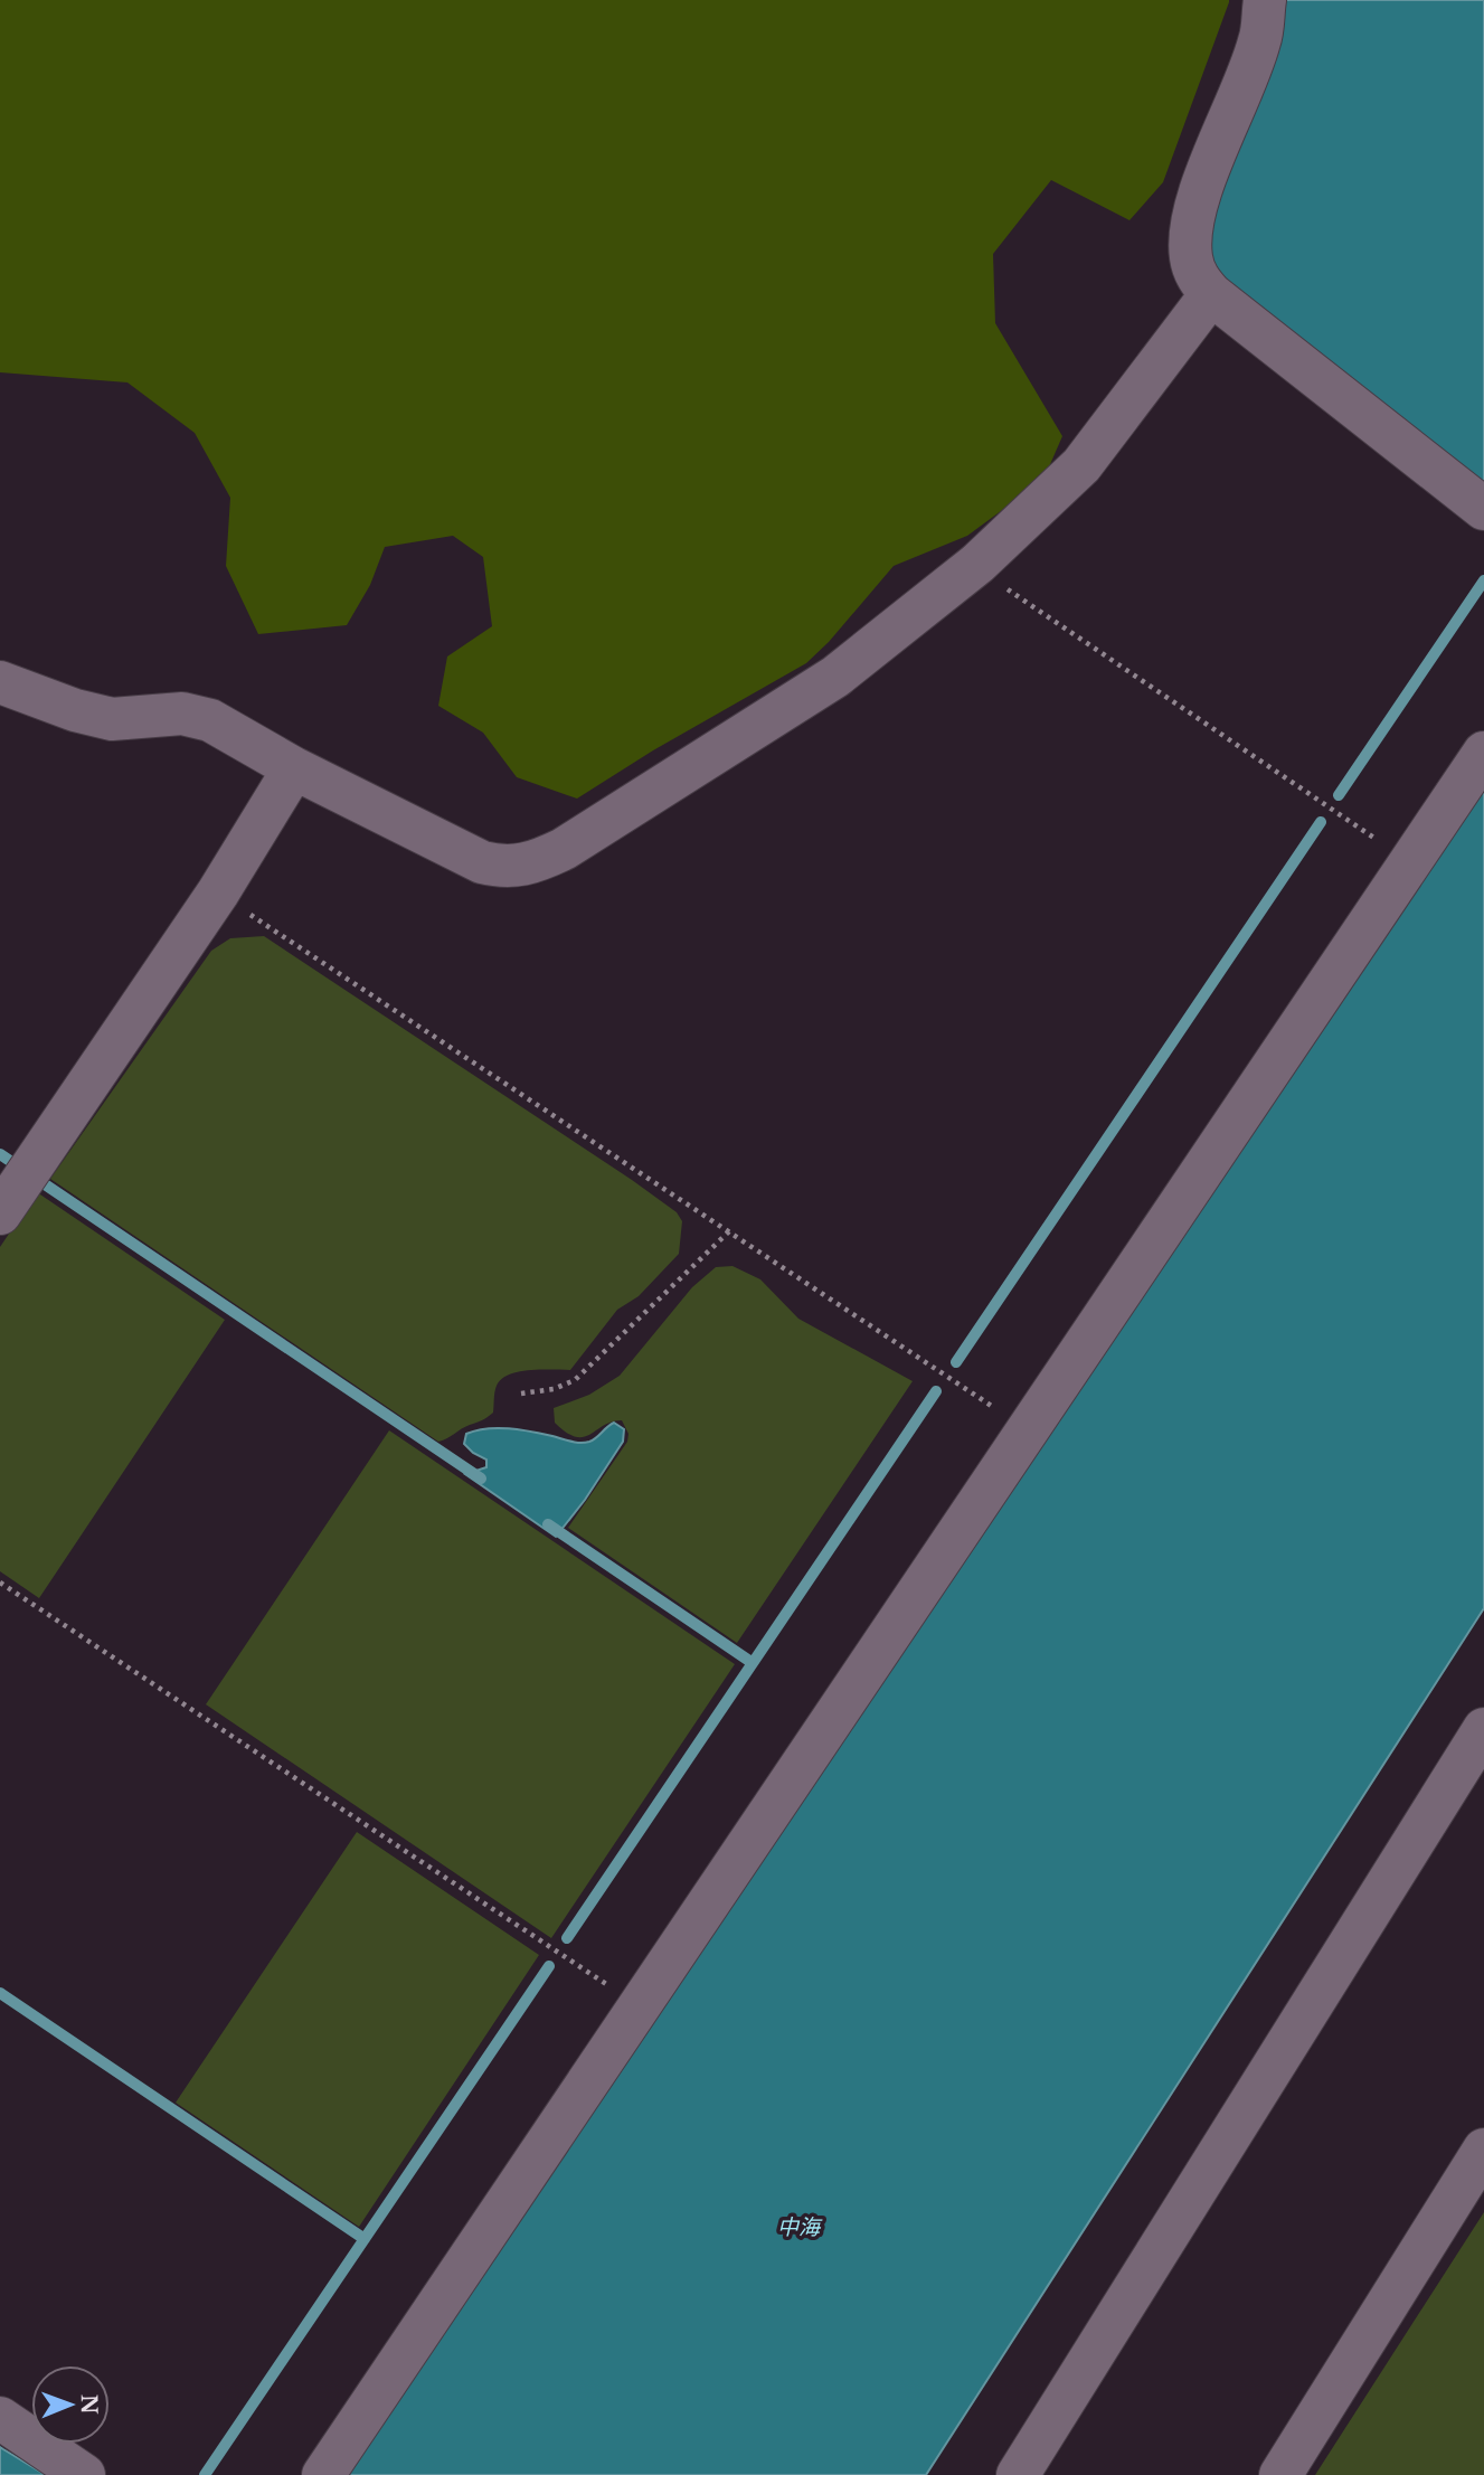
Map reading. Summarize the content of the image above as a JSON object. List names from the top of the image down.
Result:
{
  "water": ["中海"],
  "north": "right"
}
